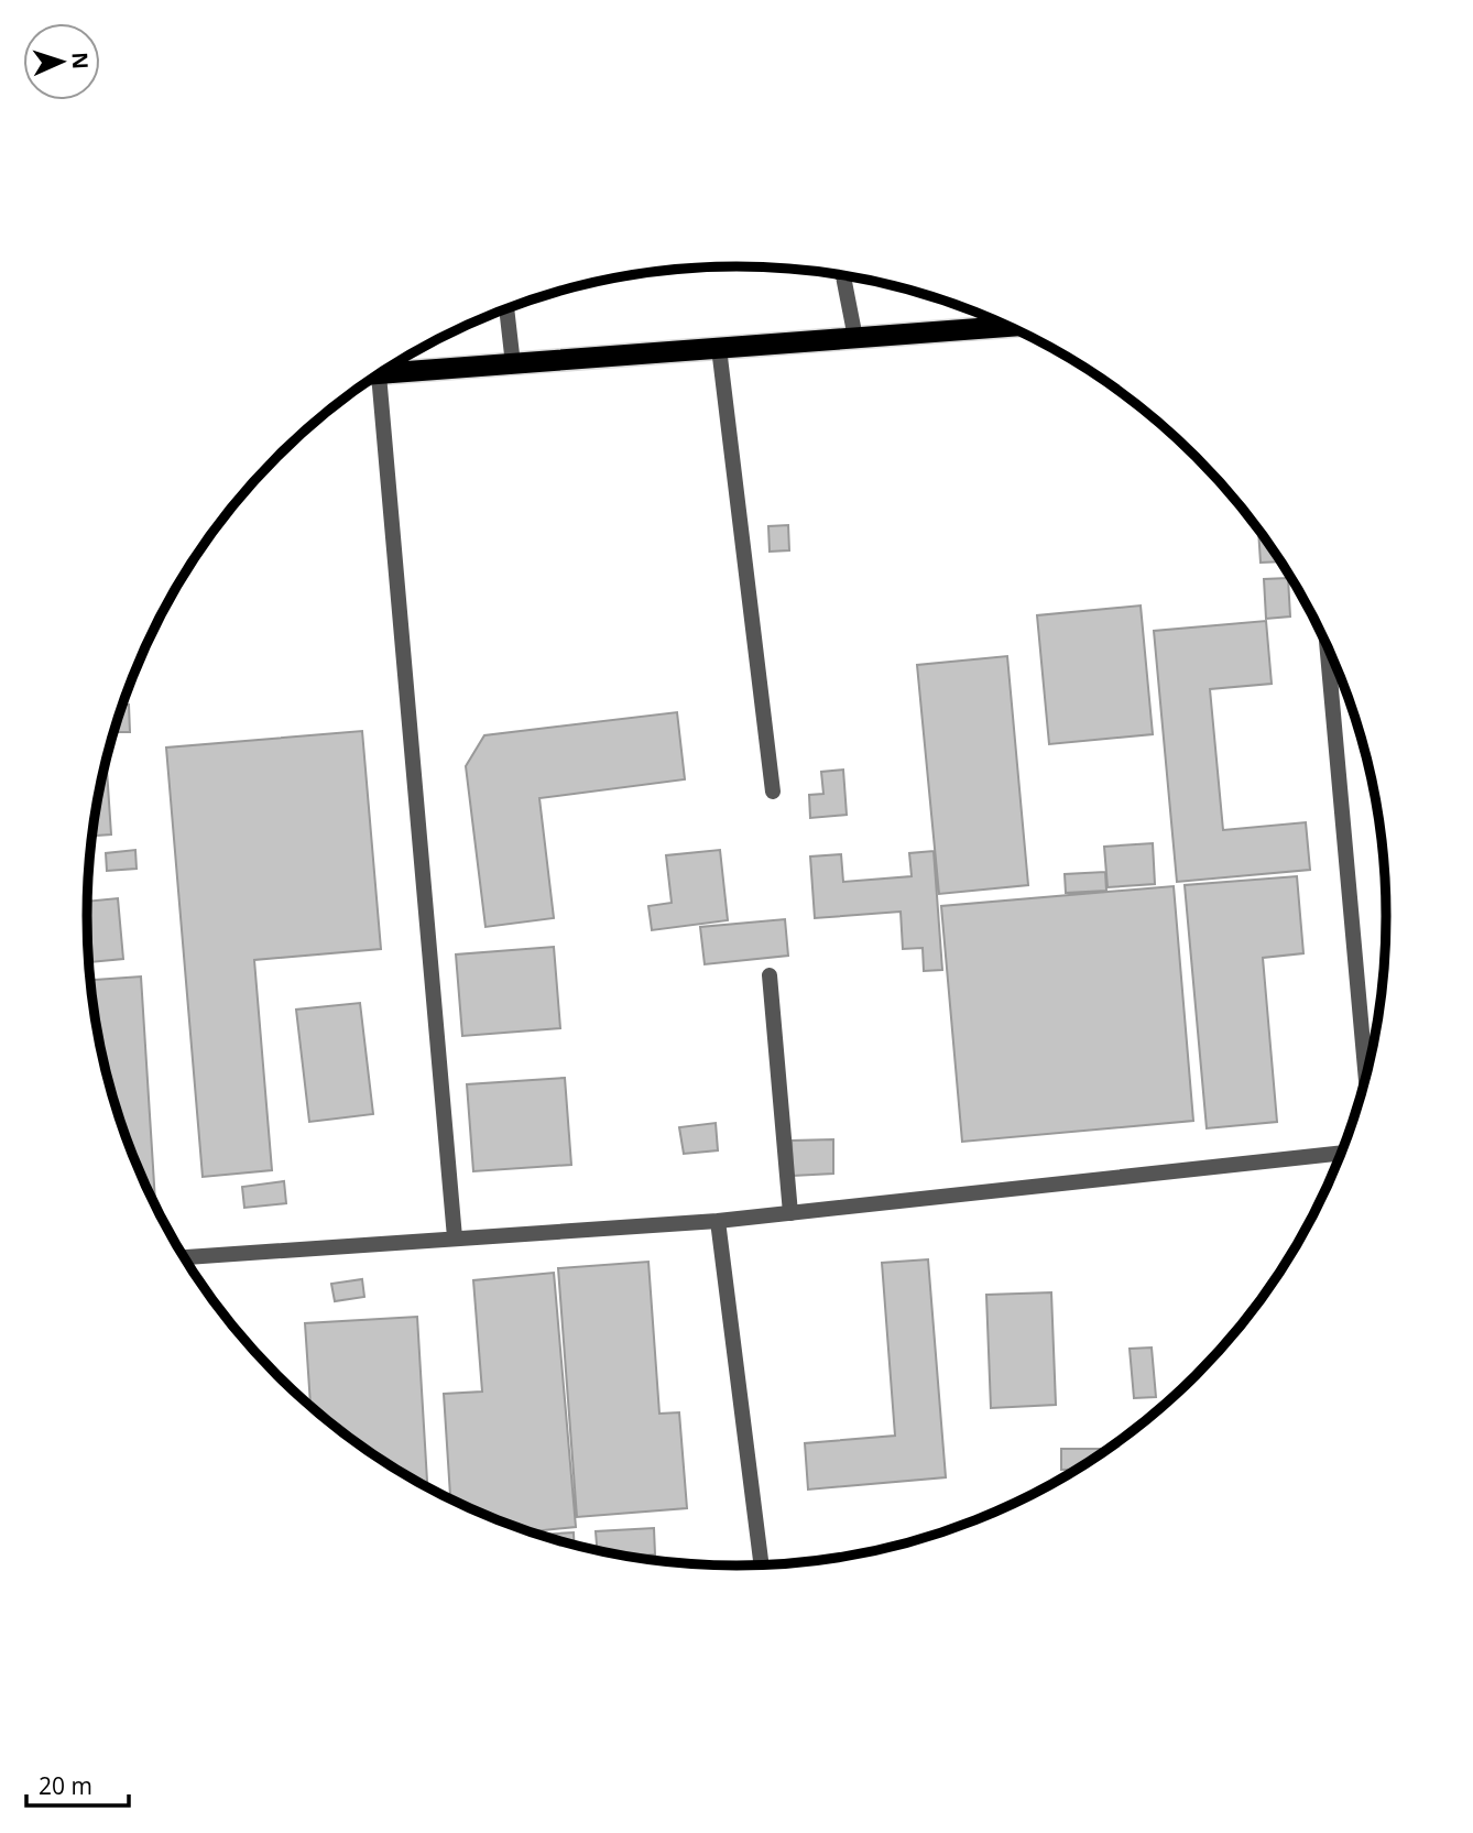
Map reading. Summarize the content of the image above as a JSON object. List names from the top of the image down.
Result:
{
  "scale_bar": "20 m",
  "north": "right"
}
